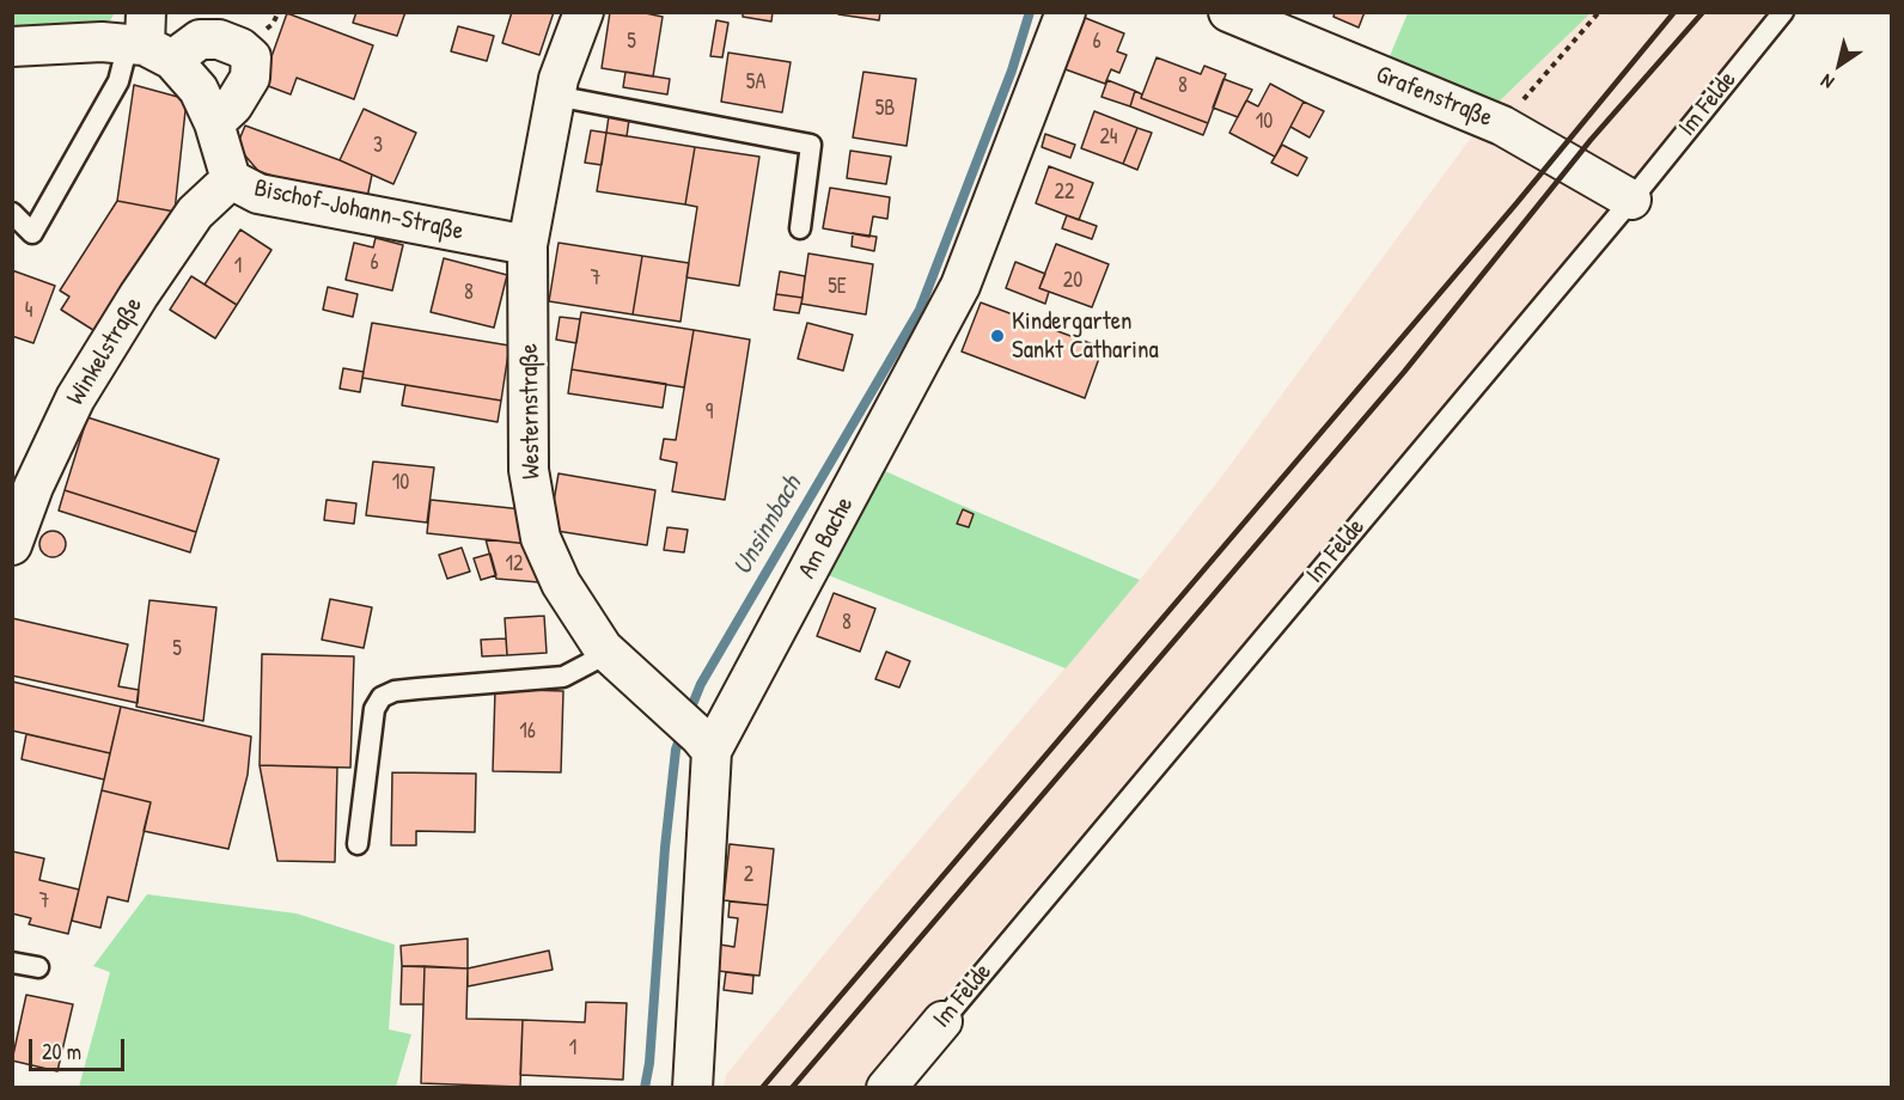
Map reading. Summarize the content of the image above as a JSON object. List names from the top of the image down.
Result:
{
  "streets": {
    "street": [
      "Grafenstraße",
      "Im Felde",
      "Bischof-Johann-Straße",
      "Winkelstraße",
      "Westernstraße",
      "Am Bache"
    ]
  },
  "crossings": [
    ["Grafenstraße", "Im Felde"],
    ["Bischof-Johann-Straße", "Winkelstraße"],
    ["Bischof-Johann-Straße", "Westernstraße"],
    ["Westernstraße", "Am Bache"]
  ],
  "water": ["Unsinnbach"],
  "places": ["Kindergarten Sankt Catharina"],
  "house_numbers": [
    "5",
    "6",
    "5A",
    "8",
    "5B",
    "10",
    "24",
    "3",
    "22",
    "6",
    "1",
    "7",
    "20",
    "5E",
    "8",
    "4",
    "9",
    "10",
    "12",
    "8",
    "5",
    "16",
    "2",
    "7",
    "1"
  ],
  "scale_bar": "20 m",
  "north": "bottom left"
}
